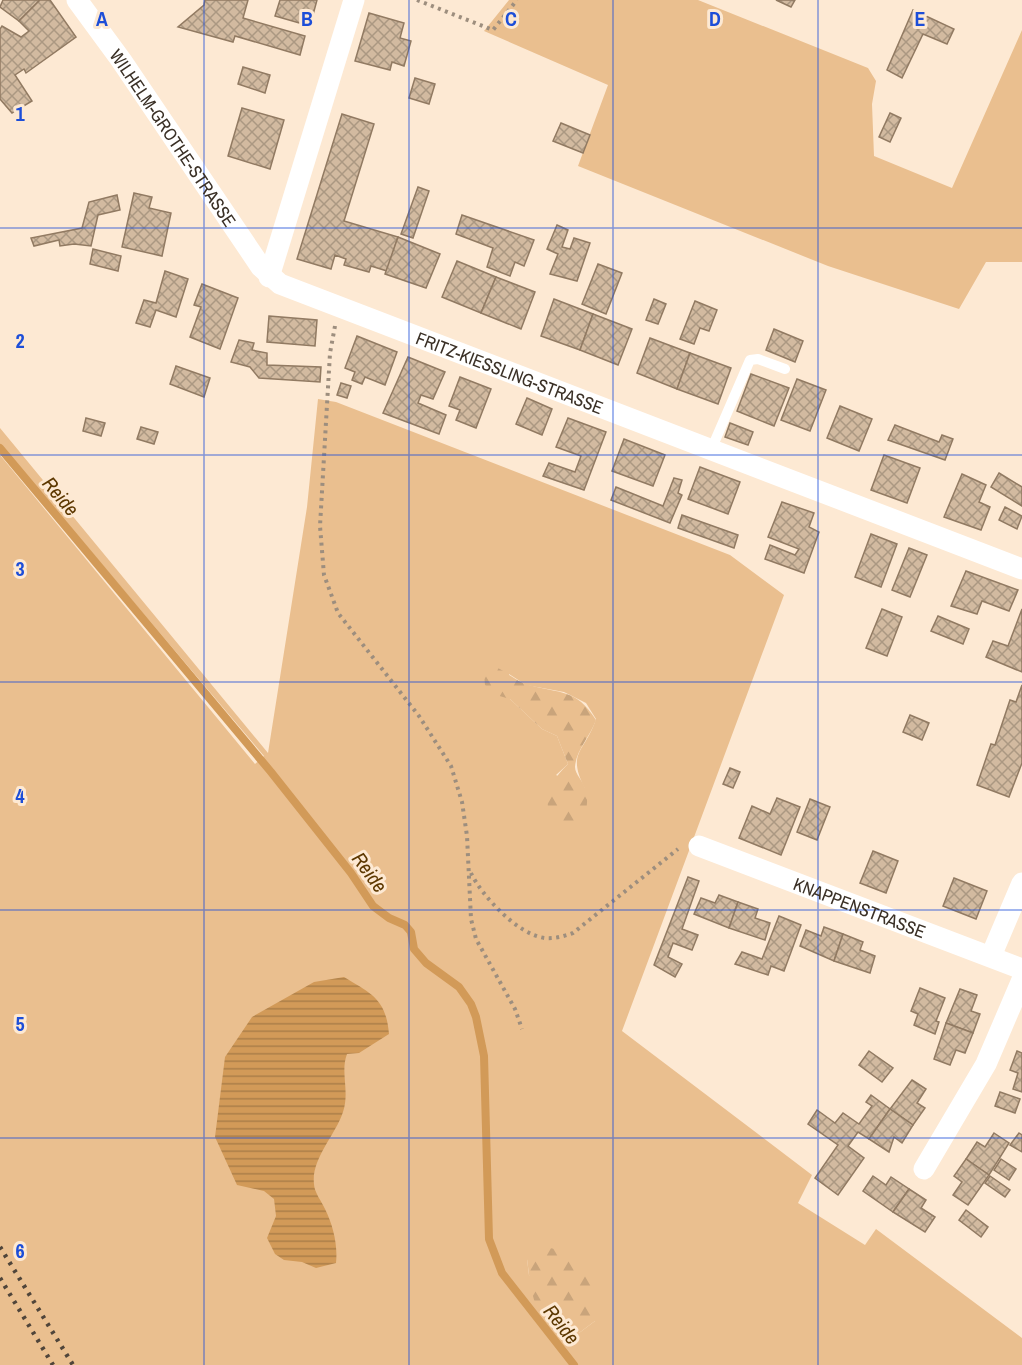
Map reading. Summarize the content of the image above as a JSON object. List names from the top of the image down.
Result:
{
  "streets": {
    "street": ["WILHELM-GROTHE-STRASSE", "FRITZ-KIESSLING-STRASSE", "KNAPPENSTRASSE"]
  },
  "crossings": [
    ["WILHELM-GROTHE-STRASSE", "FRITZ-KIESSLING-STRASSE"]
  ],
  "water": ["Reide"],
  "grid": {
    "columns": [
      "A",
      "B",
      "C",
      "D",
      "E"
    ],
    "rows": [
      "1",
      "2",
      "3",
      "4",
      "5",
      "6"
    ]
  }
}
